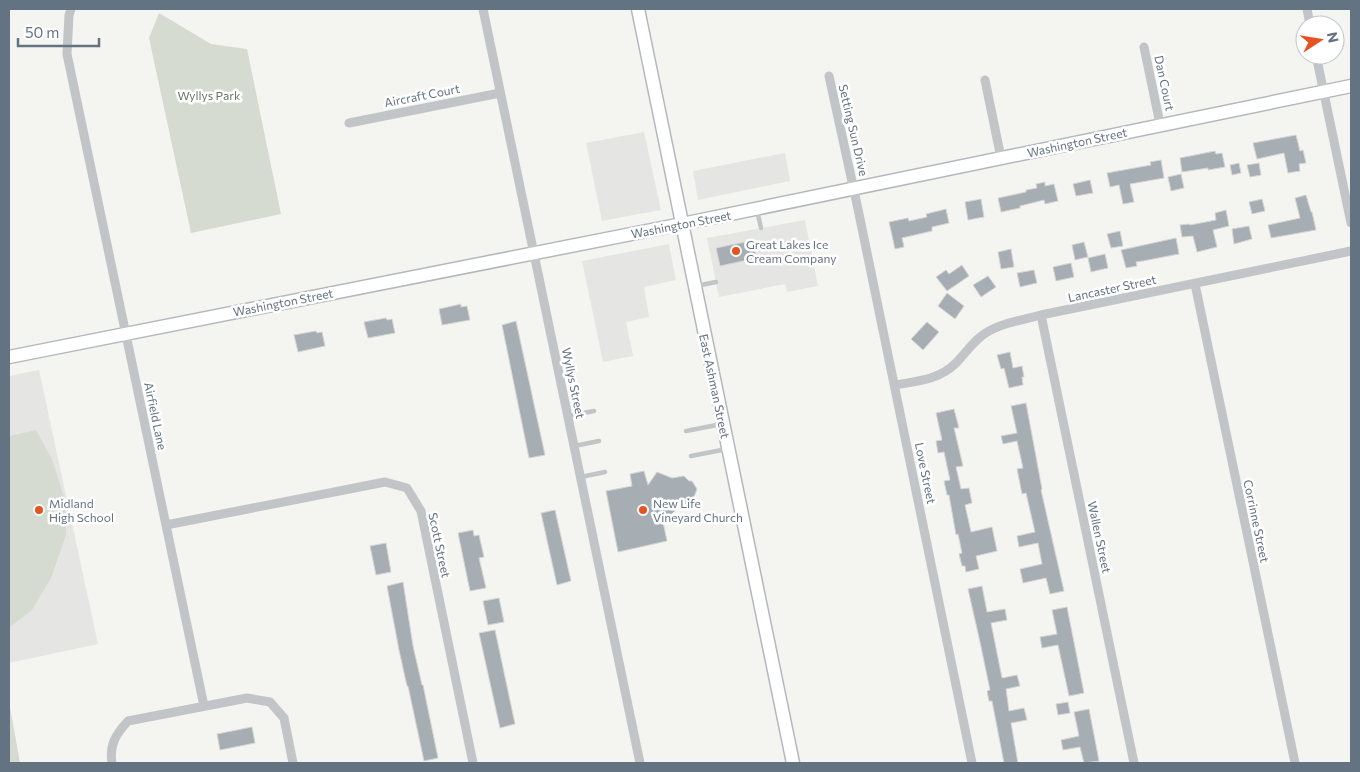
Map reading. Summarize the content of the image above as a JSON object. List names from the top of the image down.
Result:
{
  "streets": {
    "street": [
      "Dan Court",
      "Aircraft Court",
      "Setting Sun Drive",
      "Washington Street",
      "Lancaster Street",
      "Wyllys Street",
      "East Ashman Street",
      "Airfield Lane",
      "Love Street",
      "Corrinne Street",
      "Wallen Street",
      "Scott Street"
    ]
  },
  "crossings": [
    ["Dan Court", "Washington Street"],
    ["Aircraft Court", "Wyllys Street"],
    ["Setting Sun Drive", "Washington Street"],
    ["Setting Sun Drive", "Love Street"],
    ["Washington Street", "Wyllys Street"],
    ["Washington Street", "East Ashman Street"],
    ["Washington Street", "Airfield Lane"],
    ["Washington Street", "Love Street"],
    ["Lancaster Street", "Love Street"],
    ["Lancaster Street", "Corrinne Street"],
    ["Lancaster Street", "Wallen Street"],
    ["Airfield Lane", "Scott Street"]
  ],
  "parks": ["Wyllys Park"],
  "places": ["Great Lakes Ice Cream Company", "Midland High School", "New Life Vineyard Church"],
  "scale_bar": "50 m",
  "north": "right"
}
